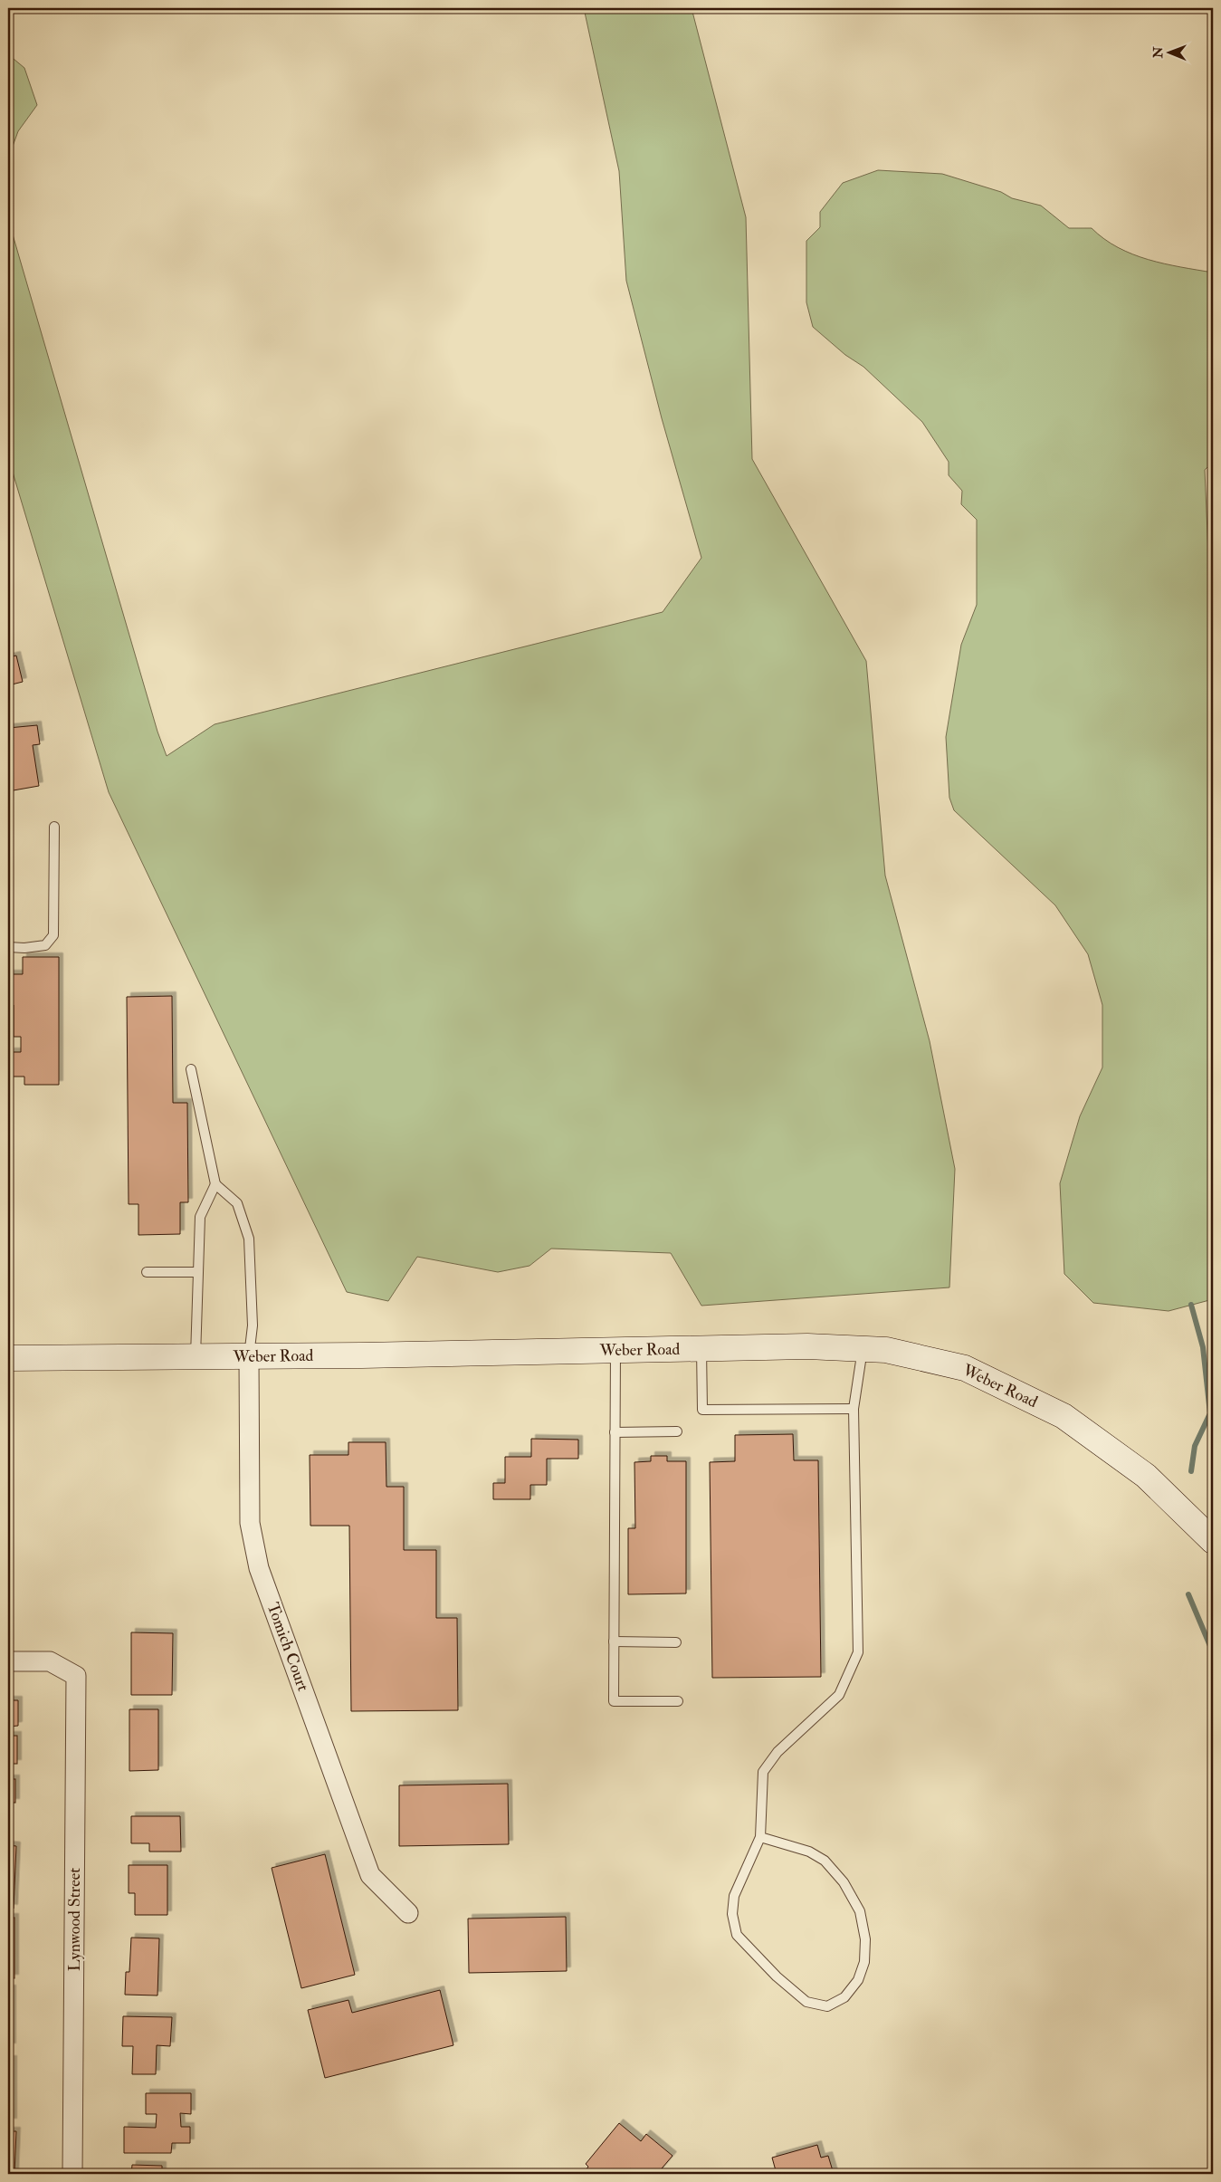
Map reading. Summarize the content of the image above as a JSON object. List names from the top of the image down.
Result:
{
  "streets": {
    "main road": ["Weber Road"],
    "street": ["Tomich Court", "Lynwood Street"]
  },
  "crossings": [
    ["Weber Road", "Tomich Court"]
  ],
  "north": "left"
}
